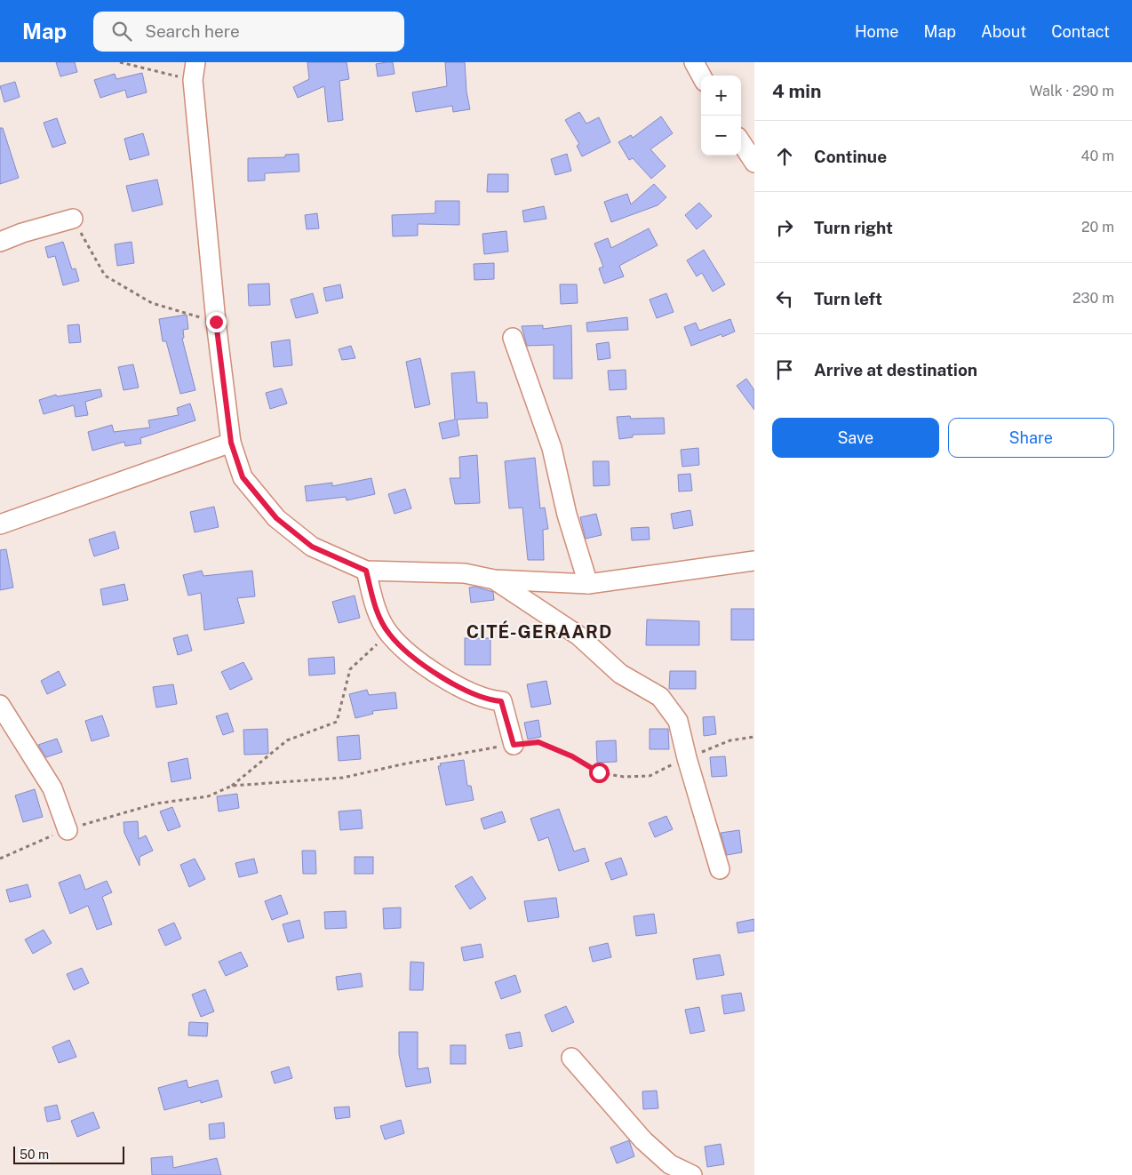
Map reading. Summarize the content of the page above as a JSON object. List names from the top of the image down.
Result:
{
  "districts": ["CITÉ-GERAARD"],
  "scale_bar": "50 m",
  "page": {
    "header": "Map",
    "search": "Search here",
    "nav": [
      "Home",
      "Map",
      "About",
      "Contact"
    ],
    "heading": ["4 min", "Walk · 290 m"],
    "map_buttons": ["+", "−"],
    "list": [
      ["Continue", "40 m"],
      ["Turn right", "20 m"],
      ["Turn left", "230 m"],
      "Arrive at destination"
    ],
    "buttons": ["Save", "Share"],
    "scale": "50 m"
  }
}
